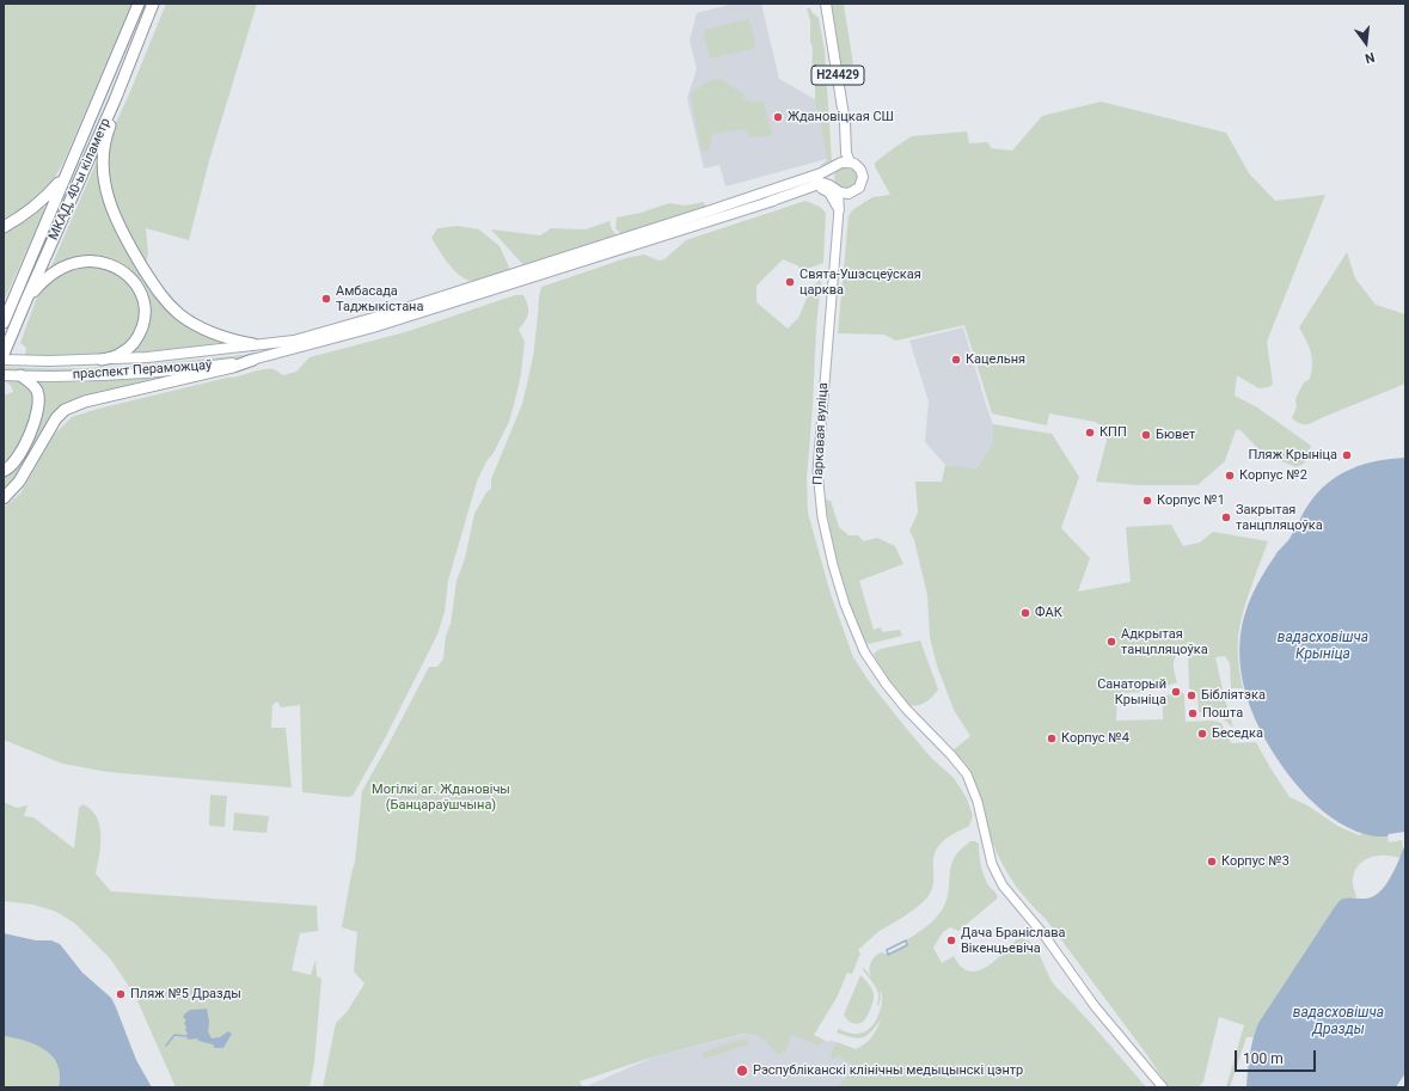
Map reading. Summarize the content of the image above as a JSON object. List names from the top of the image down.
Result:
{
  "streets": {
    "highway": ["МКАД, 40-ы кіламетр"],
    "main road": ["Н24429", "праспект Пераможцаў"],
    "street": ["Паркавая вуліца"]
  },
  "crossings": [
    ["Н24429", "Паркавая вуліца"]
  ],
  "water": ["вадасховішча Крыніца", "вадасховішча Дразды"],
  "parks": ["Могілкі аг. Ждановічы (Банцараўшчына)"],
  "places": [
    "Ждановіцкая СШ",
    "Свята-Ушэсцеўская царква",
    "Амбасада Таджыкістана",
    "Кацельня",
    "КПП",
    "Бювет",
    "Пляж Крыніца",
    "Корпус №2",
    "Корпус №1",
    "Закрытая танцпляцоўка",
    "ФАК",
    "Адкрытая танцпляцоўка",
    "Санаторый Крыніца",
    "Бібліятэка",
    "Пошта",
    "Беседка",
    "Корпус №4",
    "Корпус №3",
    "Дача Браніслава Вікенцьевіча",
    "Пляж №5 Дразды",
    "Рэспубліканскі клінічны медыцынскі цэнтр"
  ],
  "scale_bar": "100 m",
  "north": "bottom"
}
